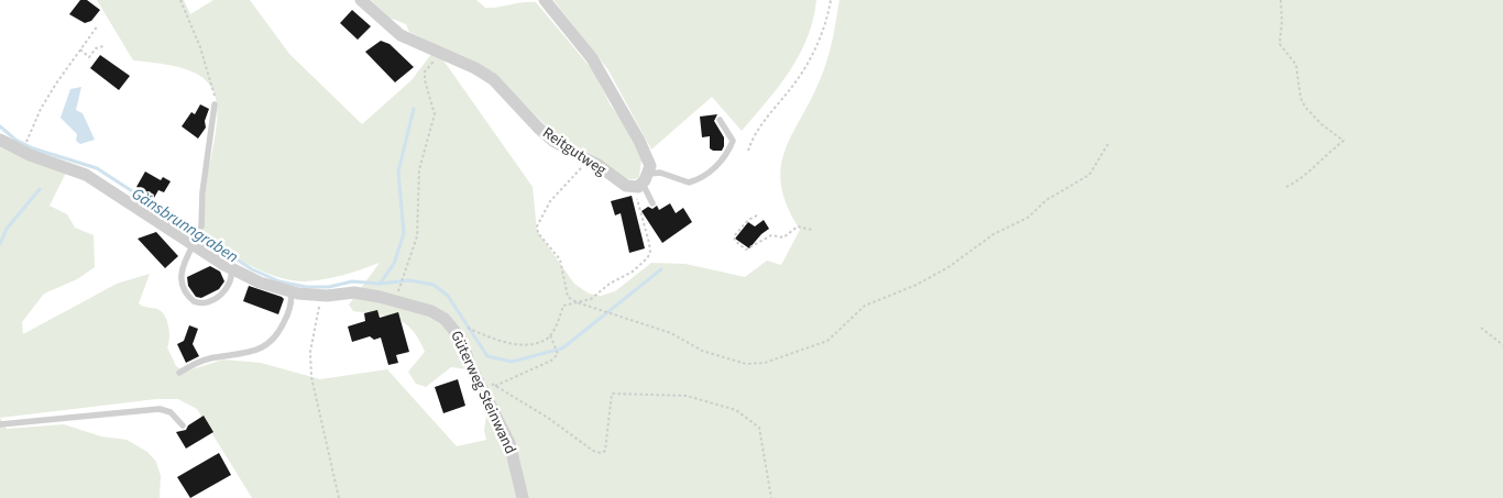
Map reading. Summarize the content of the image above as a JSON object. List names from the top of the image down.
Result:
{
  "streets": {
    "street": ["Reitgutweg", "Güterweg Steinwand"]
  },
  "water": ["Gänsbrunngraben"]
}
